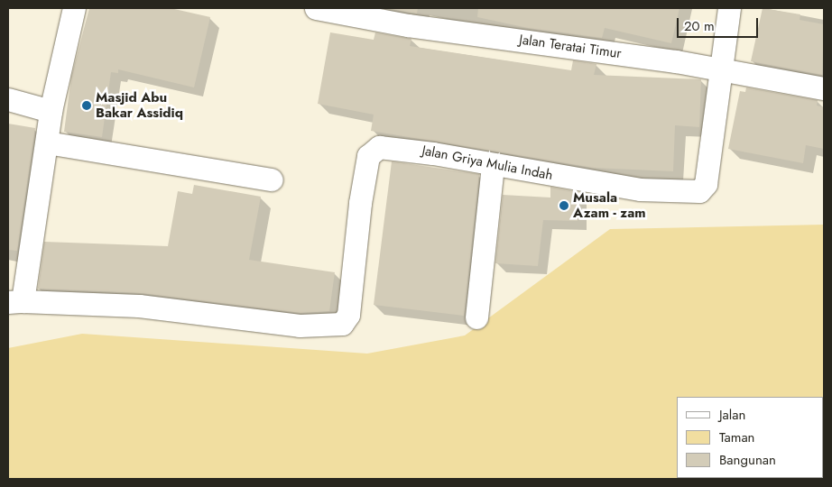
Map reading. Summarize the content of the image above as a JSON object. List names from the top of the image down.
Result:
{
  "streets": {
    "street": ["Jalan Teratai Timur", "Jalan Griya Mulia Indah"]
  },
  "crossings": [
    ["Jalan Teratai Timur", "Jalan Griya Mulia Indah"]
  ],
  "places": ["Masjid Abu Bakar Assidiq", "Musala Azam - zam"],
  "legend": ["Jalan", "Taman", "Bangunan"],
  "scale_bar": "20 m"
}
